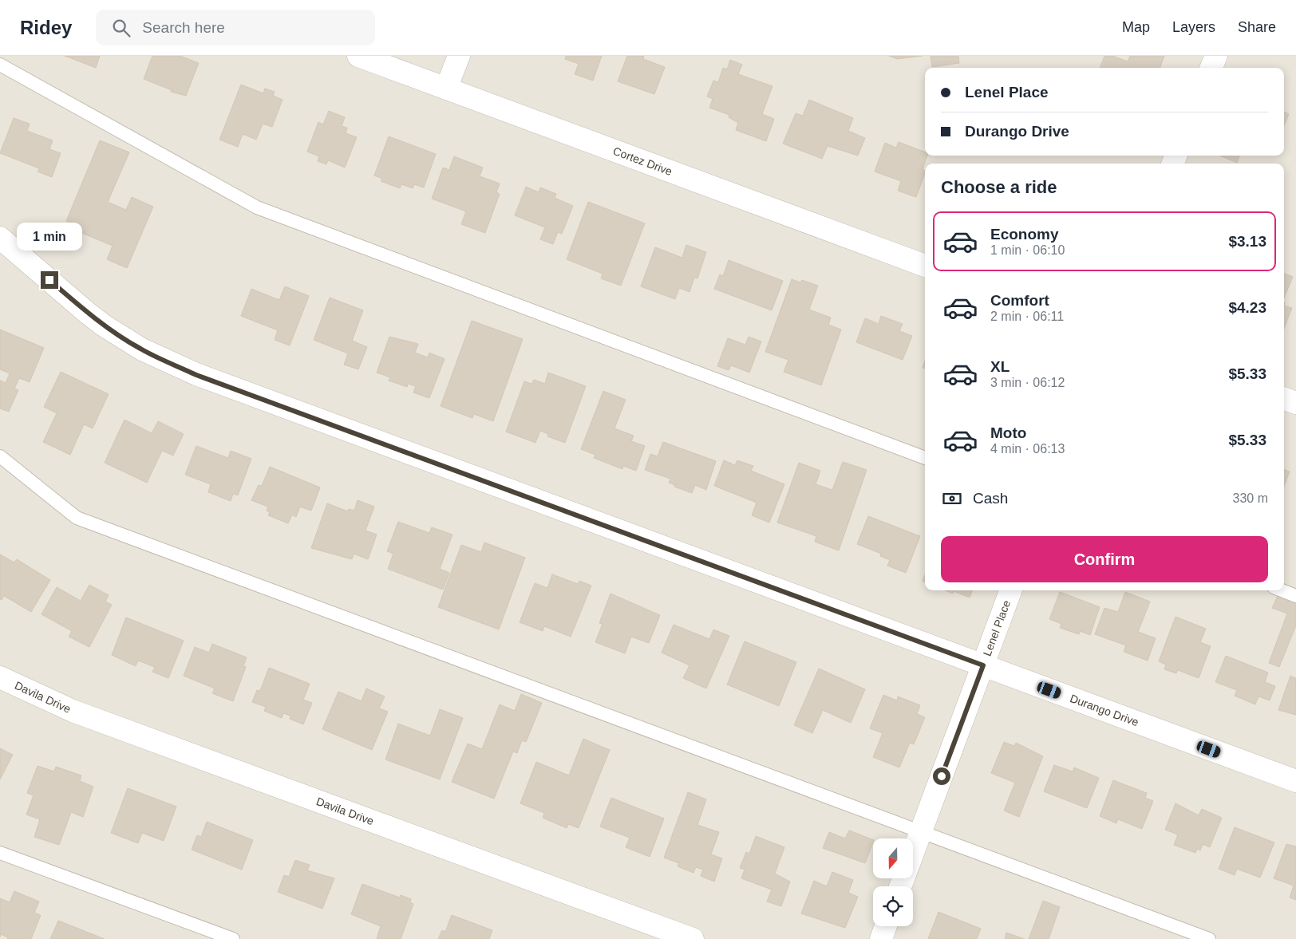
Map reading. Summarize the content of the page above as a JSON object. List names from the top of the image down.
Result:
{
  "streets": {
    "street": [
      "Cortez Drive",
      "Lenel Place",
      "Davila Drive",
      "Durango Drive"
    ]
  },
  "crossings": [
    ["Lenel Place", "Durango Drive"]
  ],
  "north": "bottom",
  "page": {
    "header": "Ridey",
    "search": "Search here",
    "nav": ["Map", "Layers", "Share"],
    "banner": ["Lenel Place", "Durango Drive"],
    "heading": "Choose a ride",
    "list": [
      {
        "name": "Economy",
        "note": "1 min · 06:10",
        "value": "$3.13"
      },
      {
        "name": "Comfort",
        "note": "2 min · 06:11",
        "value": "$4.23"
      },
      {
        "name": "XL",
        "note": "3 min · 06:12",
        "value": "$5.33"
      },
      {
        "name": "Moto",
        "note": "4 min · 06:13",
        "value": "$5.33"
      }
    ],
    "bubble": "1 min",
    "pay": ["Cash", "330 m"],
    "buttons": "Confirm"
  }
}
